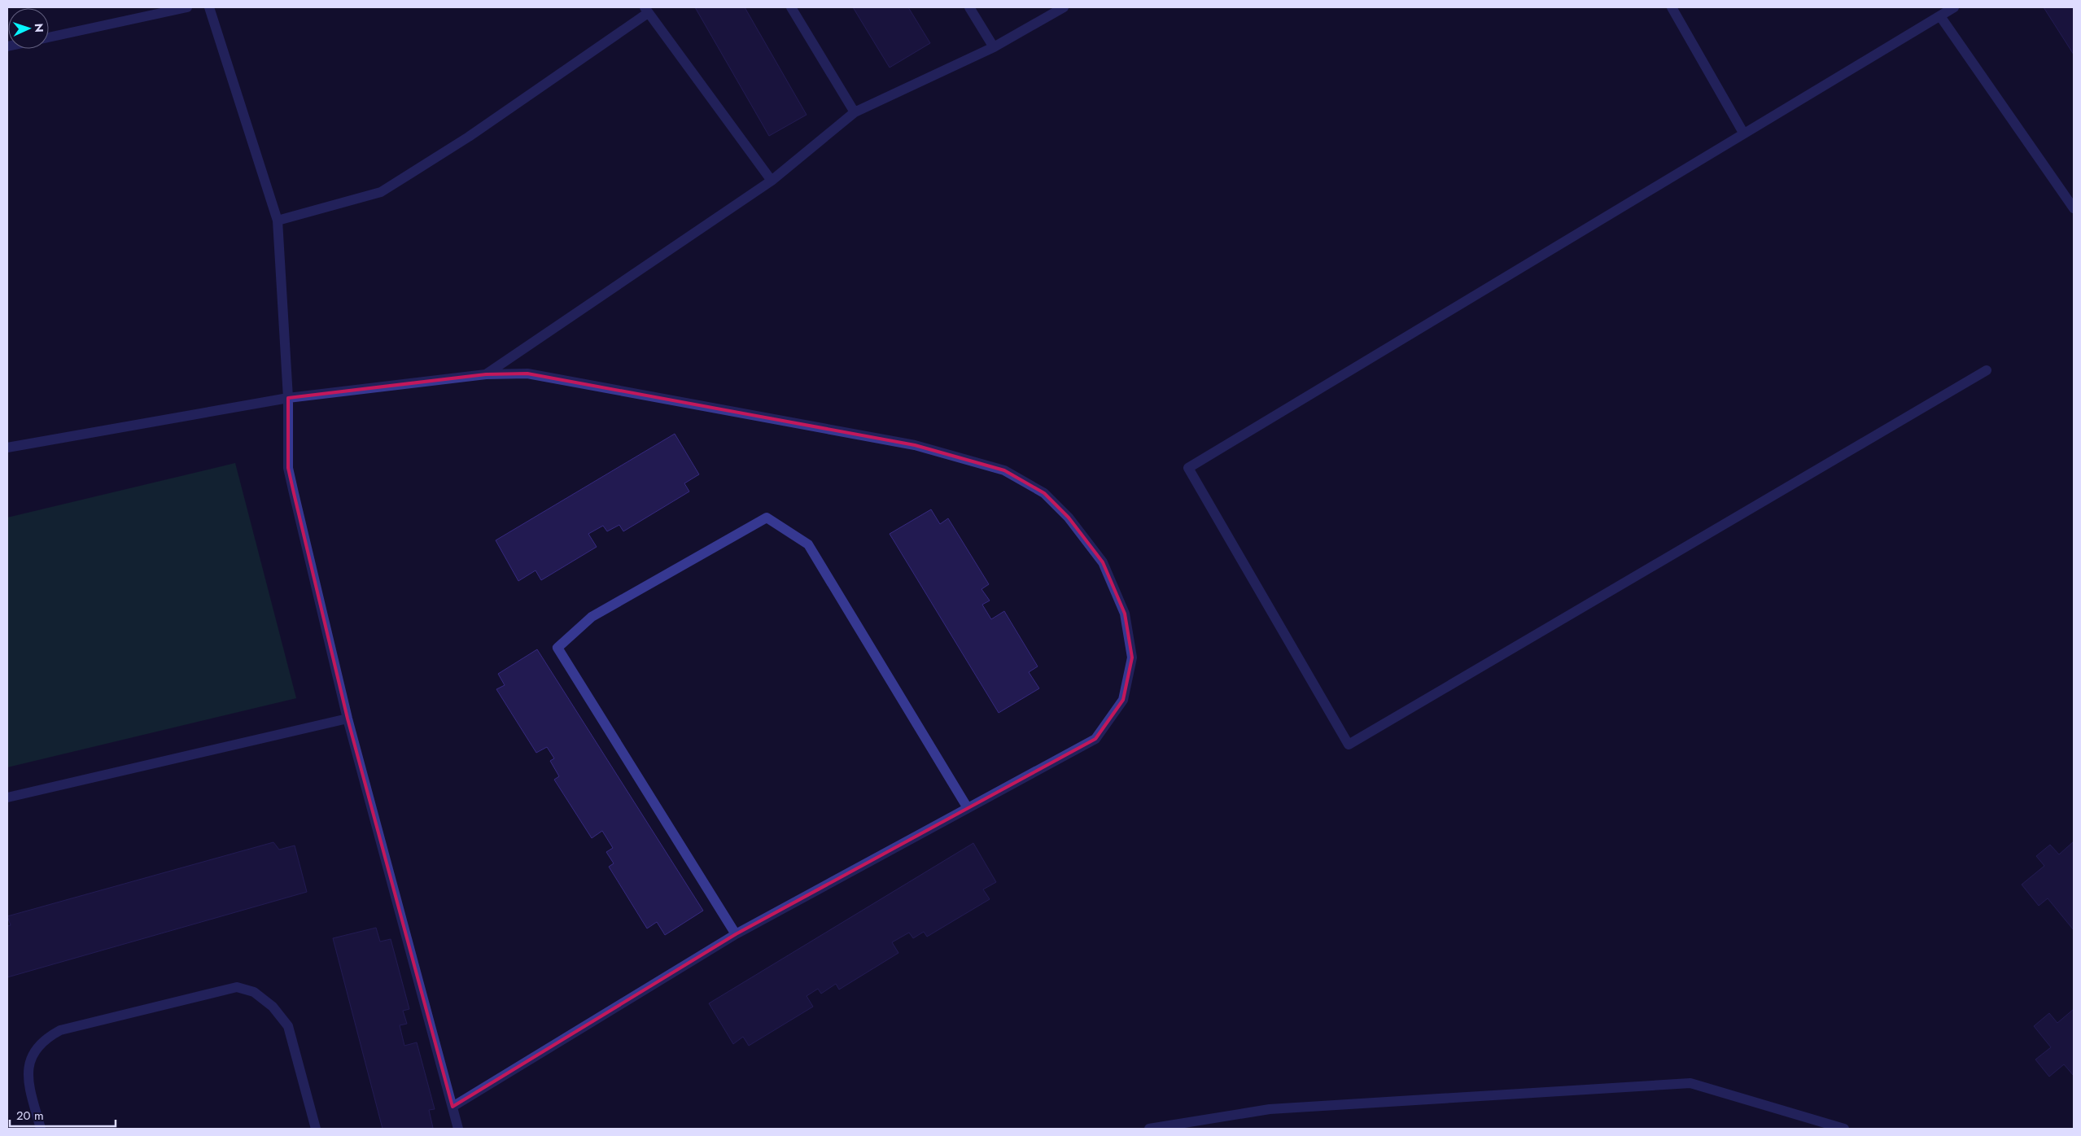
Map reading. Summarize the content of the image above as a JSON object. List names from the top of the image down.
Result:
{
  "scale_bar": "20 m",
  "north": "right"
}
